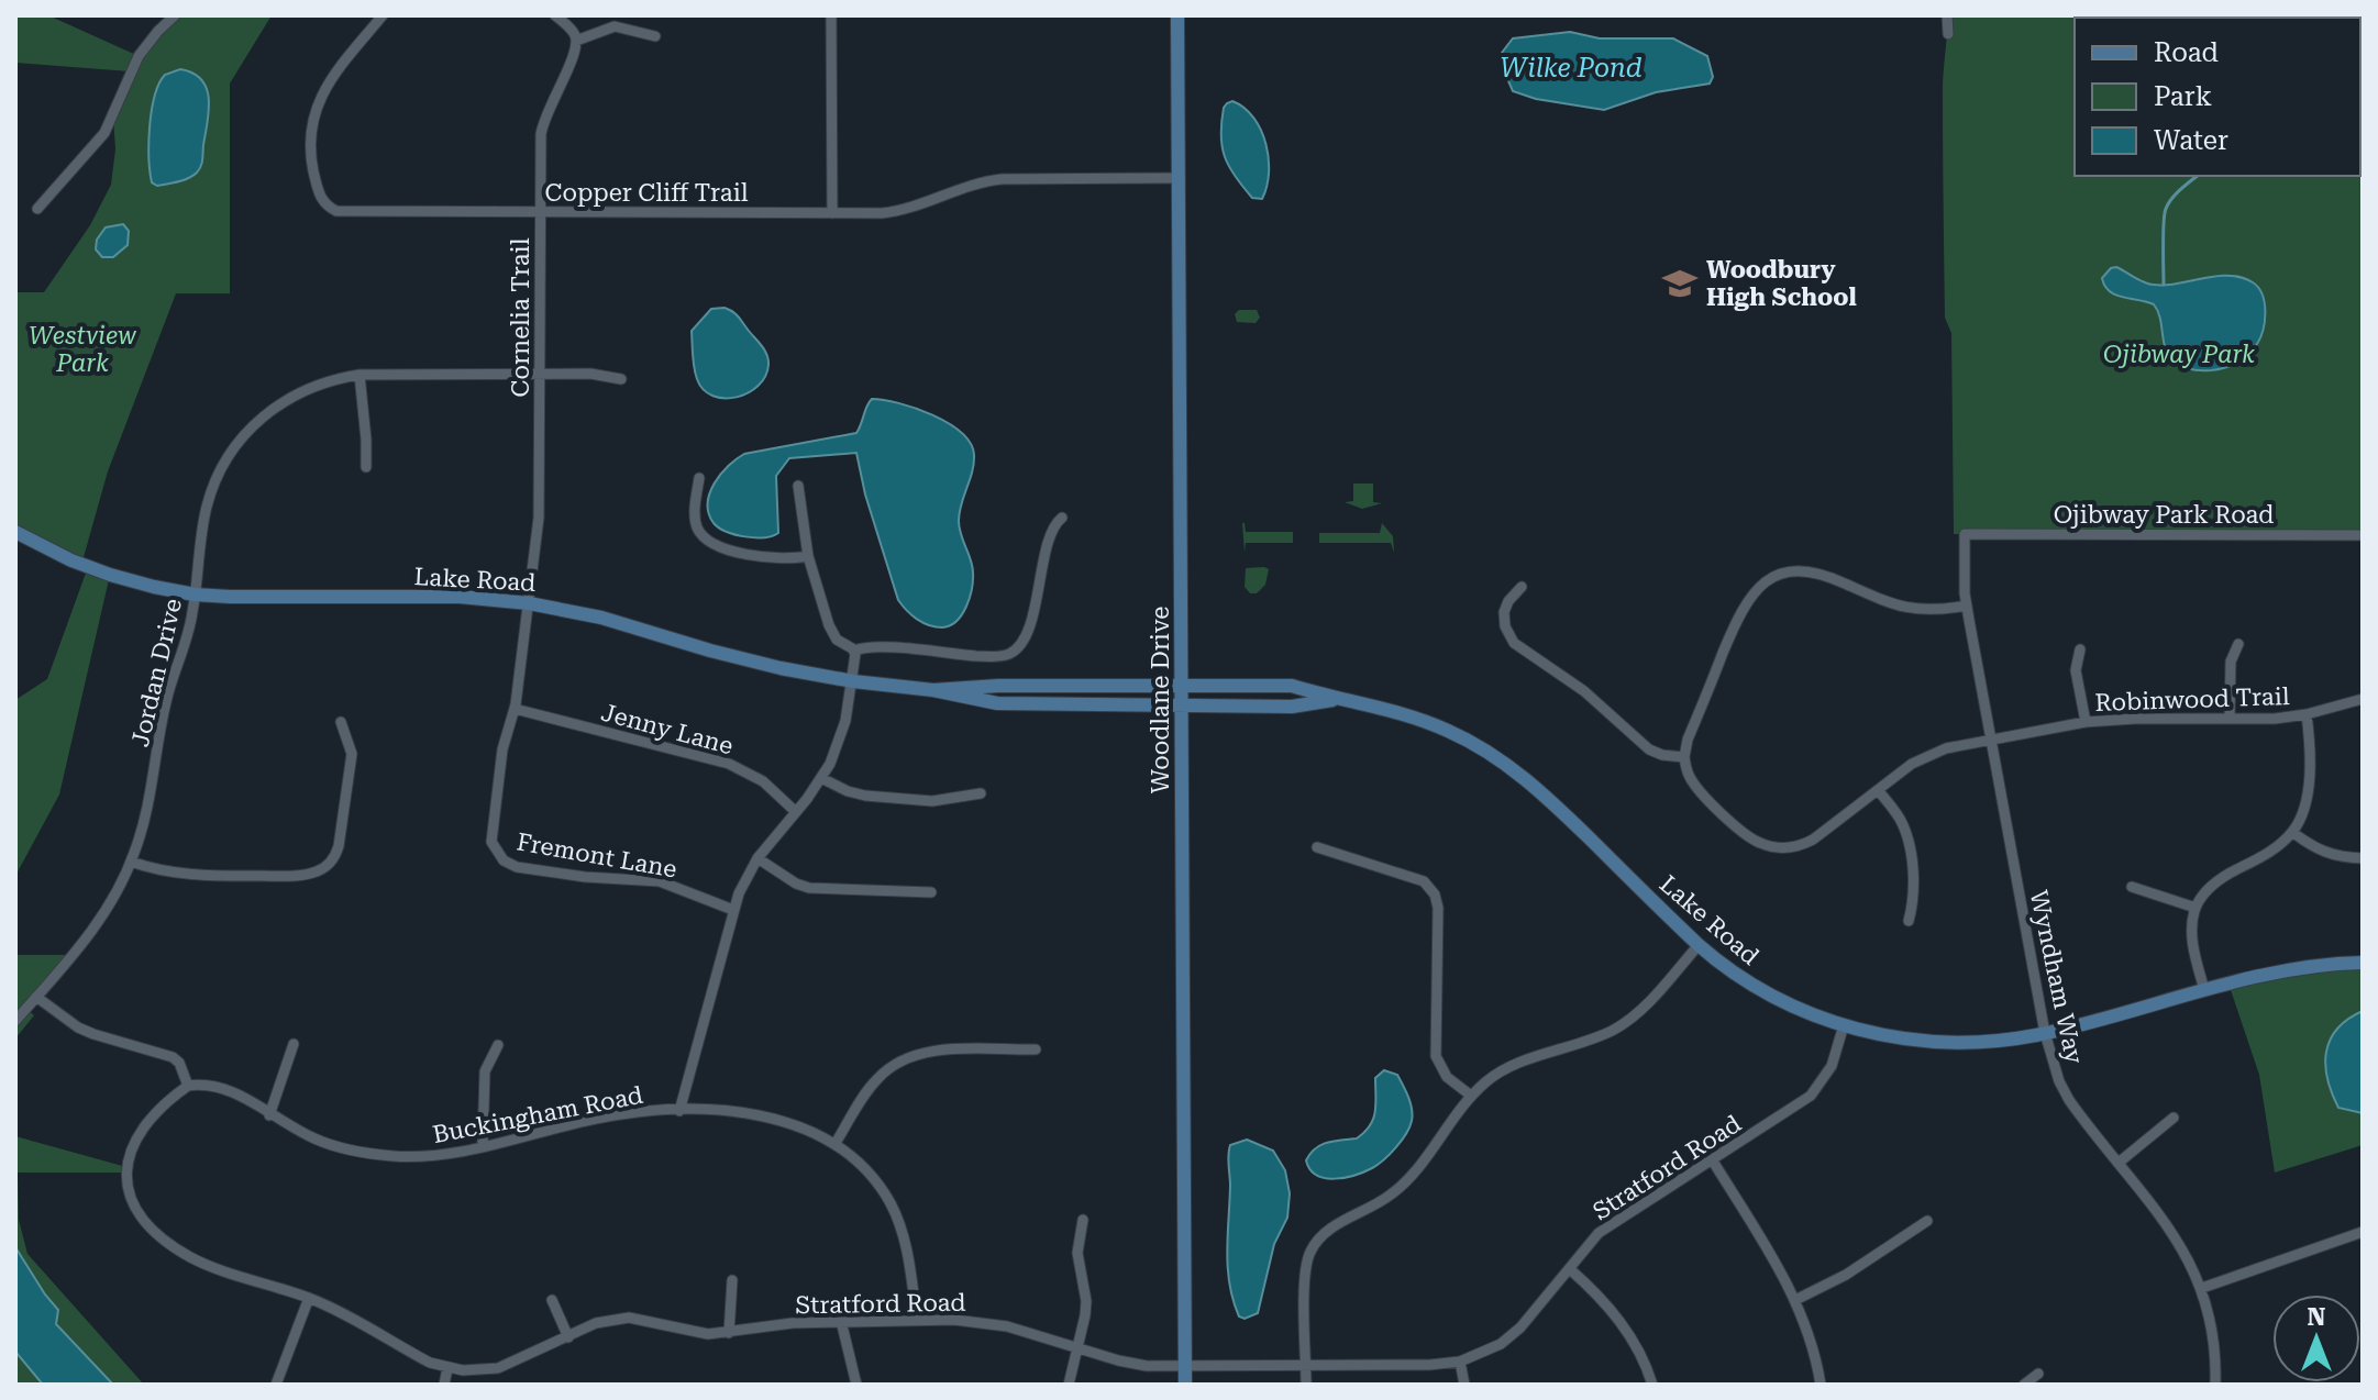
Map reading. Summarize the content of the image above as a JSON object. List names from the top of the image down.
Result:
{
  "streets": {
    "street": [
      "Copper Cliff Trail",
      "Cornelia Trail",
      "Ojibway Park Road",
      "Lake Road",
      "Jordan Drive",
      "Robinwood Trail",
      "Woodlane Drive",
      "Jenny Lane",
      "Fremont Lane",
      "Wyndham Way",
      "Buckingham Road",
      "Stratford Road"
    ]
  },
  "crossings": [
    ["Copper Cliff Trail", "Cornelia Trail"],
    ["Copper Cliff Trail", "Woodlane Drive"],
    ["Cornelia Trail", "Lake Road"],
    ["Cornelia Trail", "Jordan Drive"],
    ["Cornelia Trail", "Fremont Lane"],
    ["Ojibway Park Road", "Wyndham Way"],
    ["Lake Road", "Jordan Drive"],
    ["Lake Road", "Woodlane Drive"],
    ["Lake Road", "Fremont Lane"],
    ["Lake Road", "Wyndham Way"],
    ["Lake Road", "Stratford Road"],
    ["Robinwood Trail", "Wyndham Way"],
    ["Woodlane Drive", "Stratford Road"],
    ["Jenny Lane", "Fremont Lane"],
    ["Buckingham Road", "Stratford Road"]
  ],
  "water": ["Wilke Pond"],
  "parks": ["Westview Park", "Ojibway Park"],
  "places": {
    "school or university": ["Woodbury High School"]
  },
  "legend": ["Road", "Park", "Water"],
  "north": "top"
}
